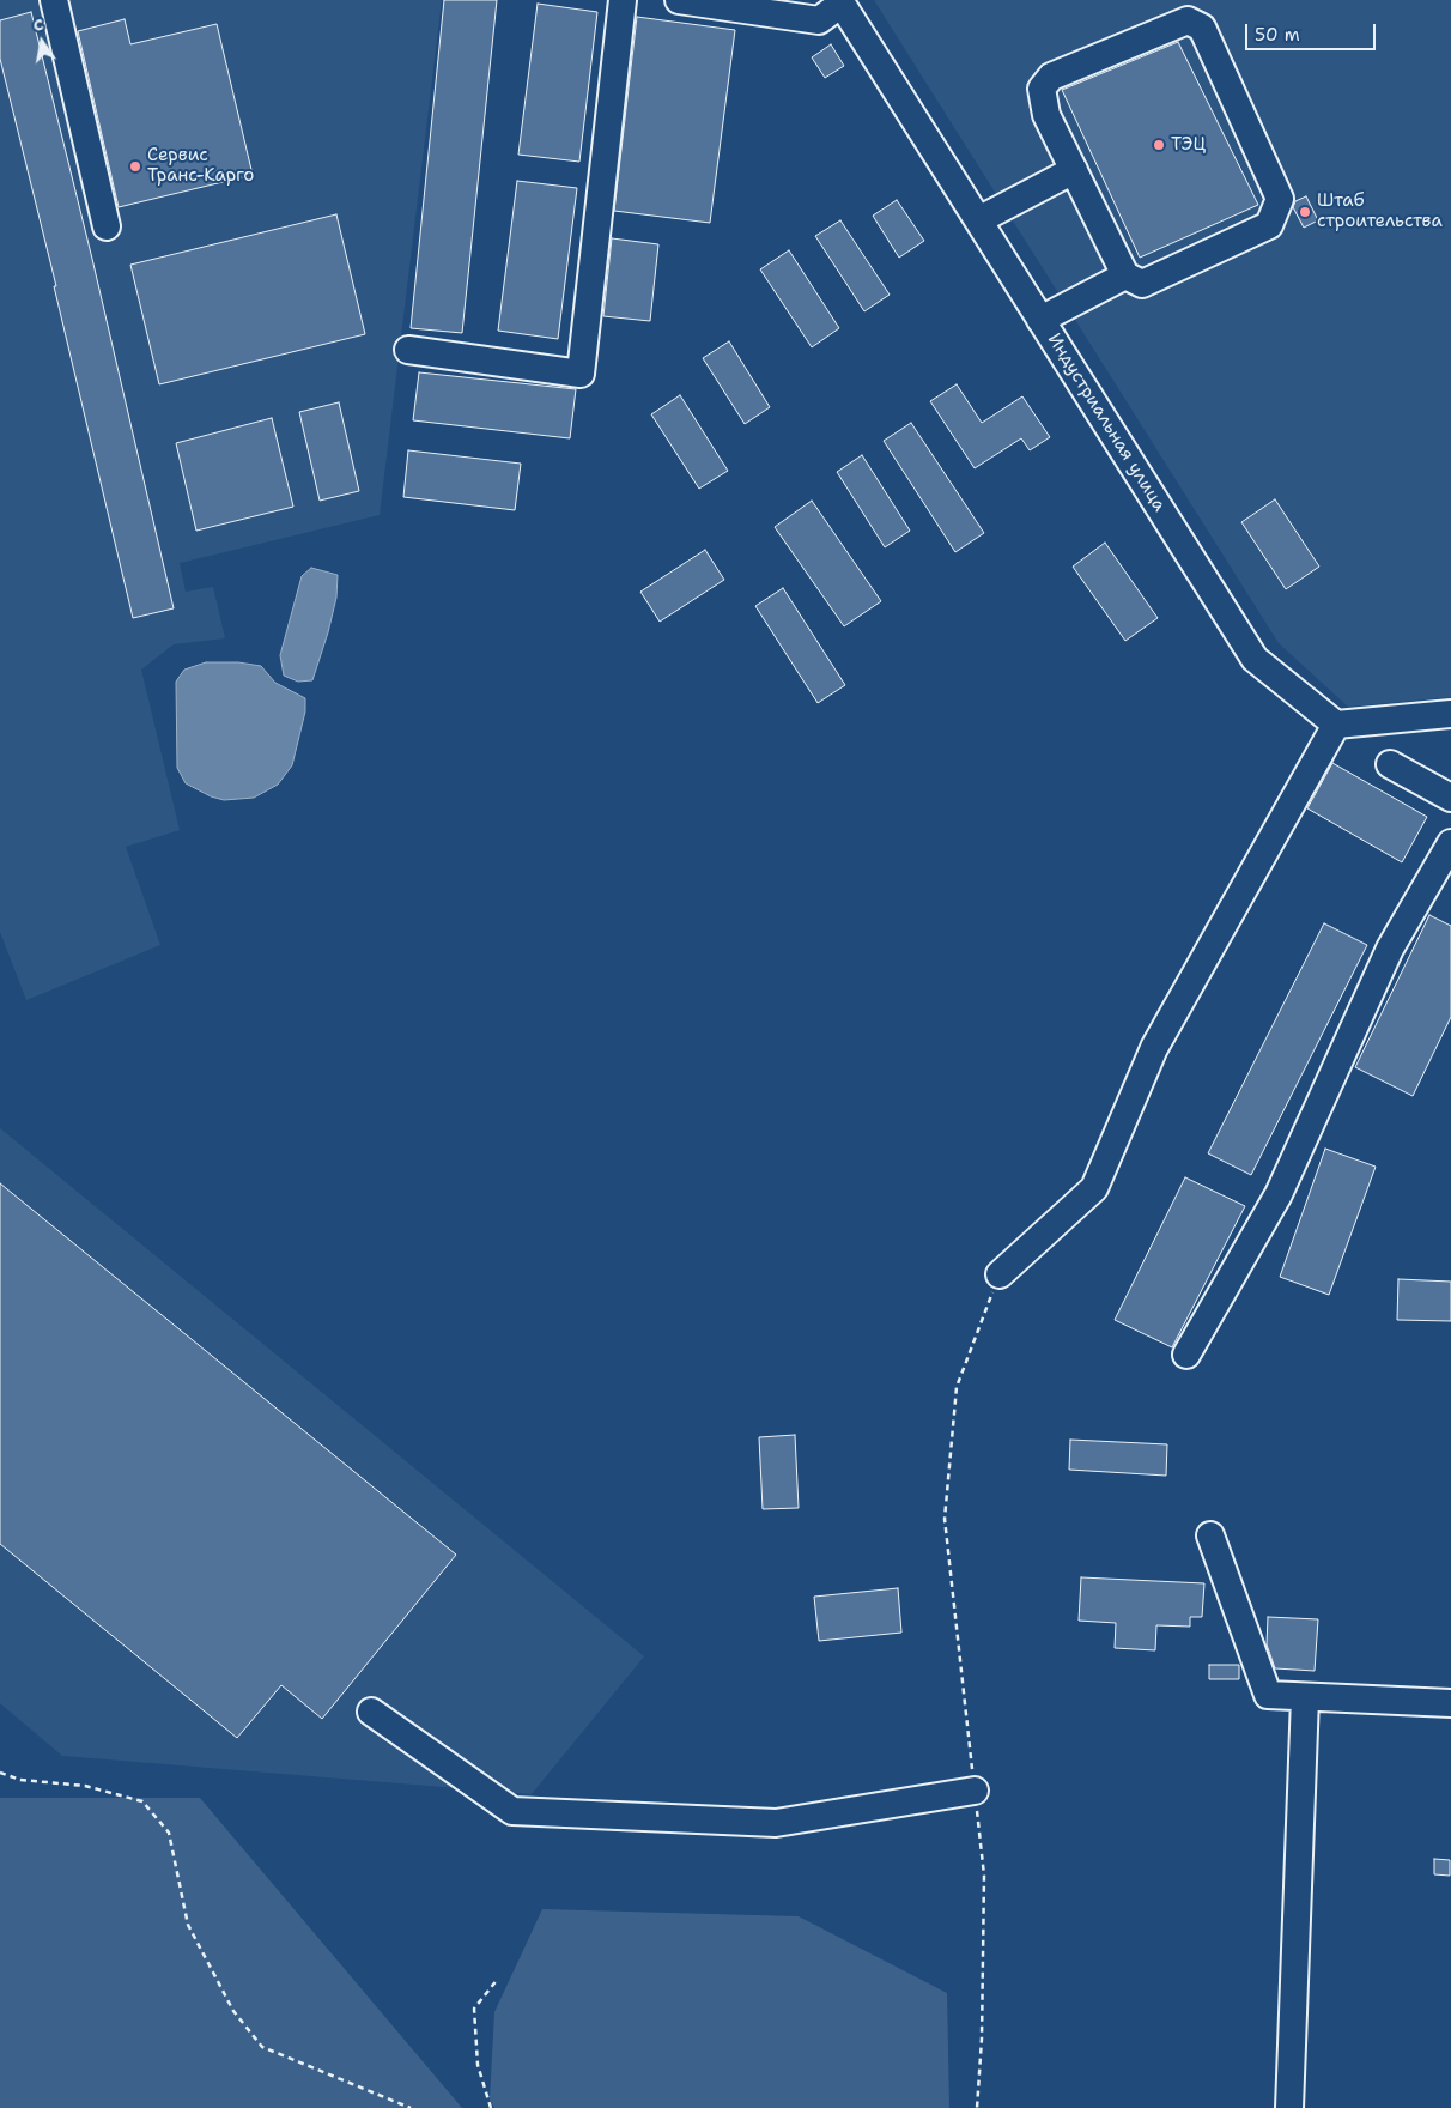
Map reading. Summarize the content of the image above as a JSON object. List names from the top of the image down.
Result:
{
  "streets": {
    "street": ["Индустриальная улица"]
  },
  "places": ["ТЭЦ", "Сервис Транс-Карго", "Штаб строительства"],
  "scale_bar": "50 m",
  "north": "top"
}
